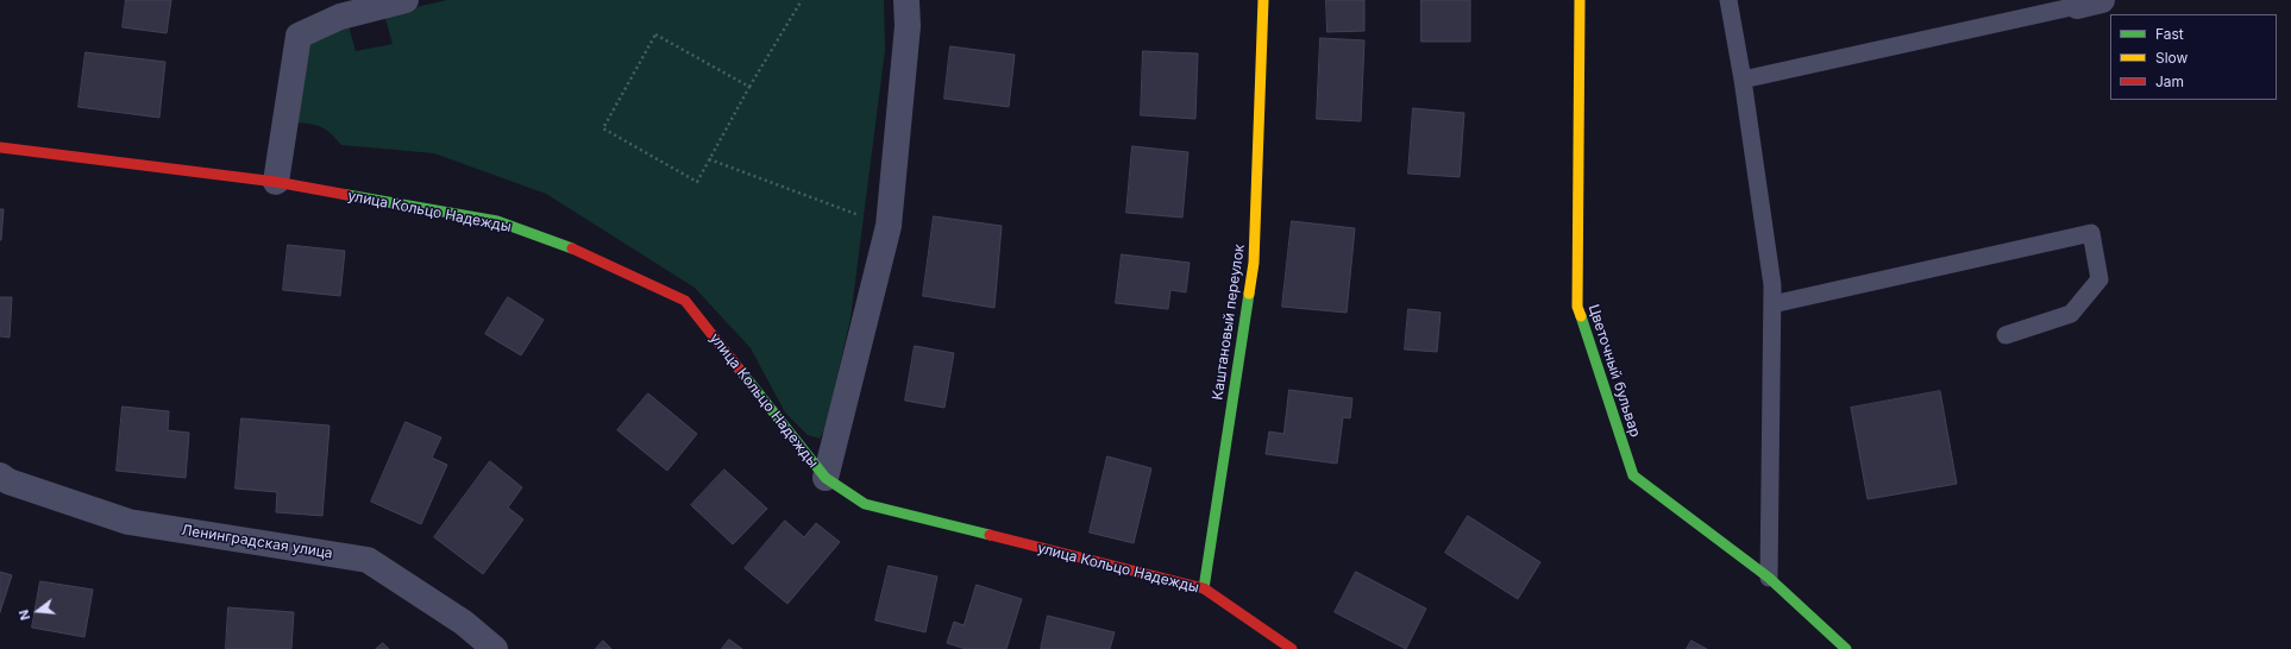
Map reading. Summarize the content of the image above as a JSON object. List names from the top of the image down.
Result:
{
  "streets": {
    "street": [
      "улица Кольцо Надежды",
      "Каштановый переулок",
      "Цветочный бульвар",
      "Ленинградская улица"
    ]
  },
  "crossings": [
    ["улица Кольцо Надежды", "Каштановый переулок"]
  ],
  "legend": ["Fast", "Slow", "Jam"],
  "north": "left"
}
